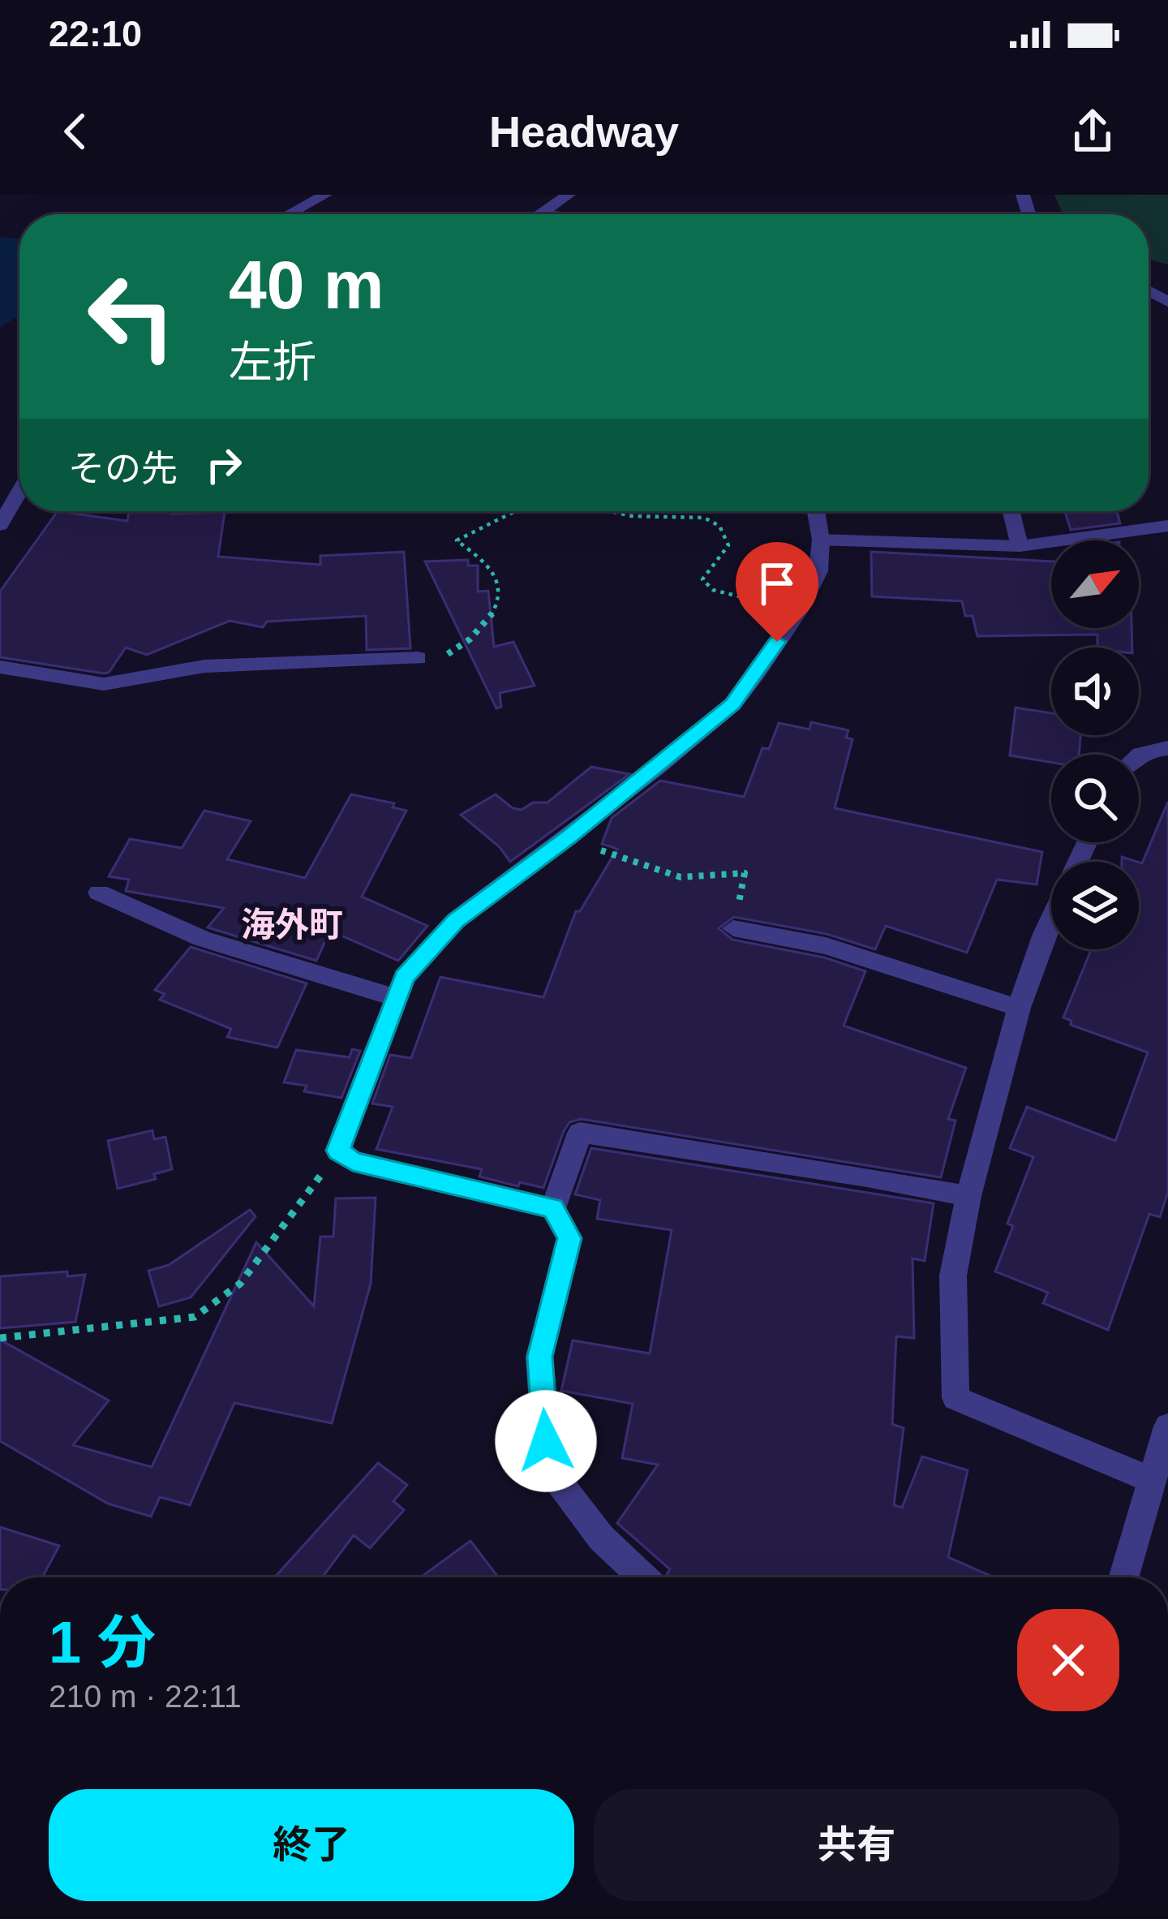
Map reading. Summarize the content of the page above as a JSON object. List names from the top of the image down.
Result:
{
  "districts": ["海外町"],
  "north": "top right",
  "page": {
    "status": "22:10",
    "header": "Headway",
    "turn": ["40 m", "左折"],
    "then": "その先",
    "heading": ["1 分", "210 m · 22:11"],
    "buttons": ["終了", "共有"]
  }
}
